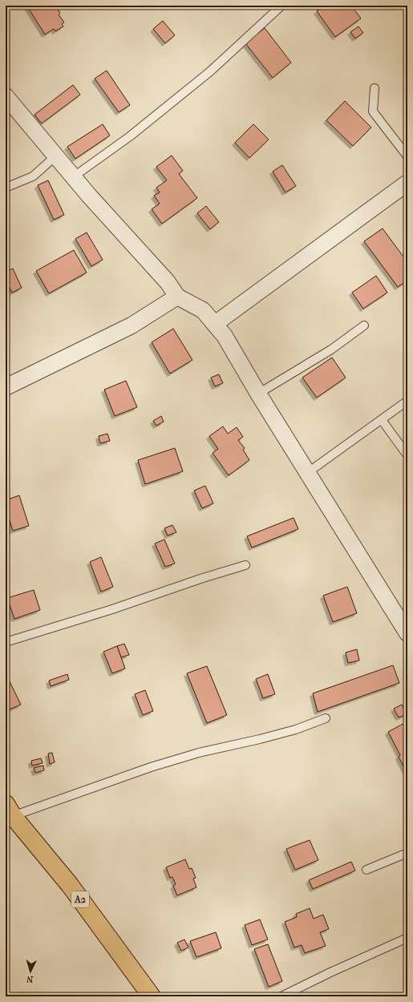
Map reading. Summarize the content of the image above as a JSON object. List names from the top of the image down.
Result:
{
  "streets": {
    "main road": ["A2"]
  },
  "north": "bottom"
}
